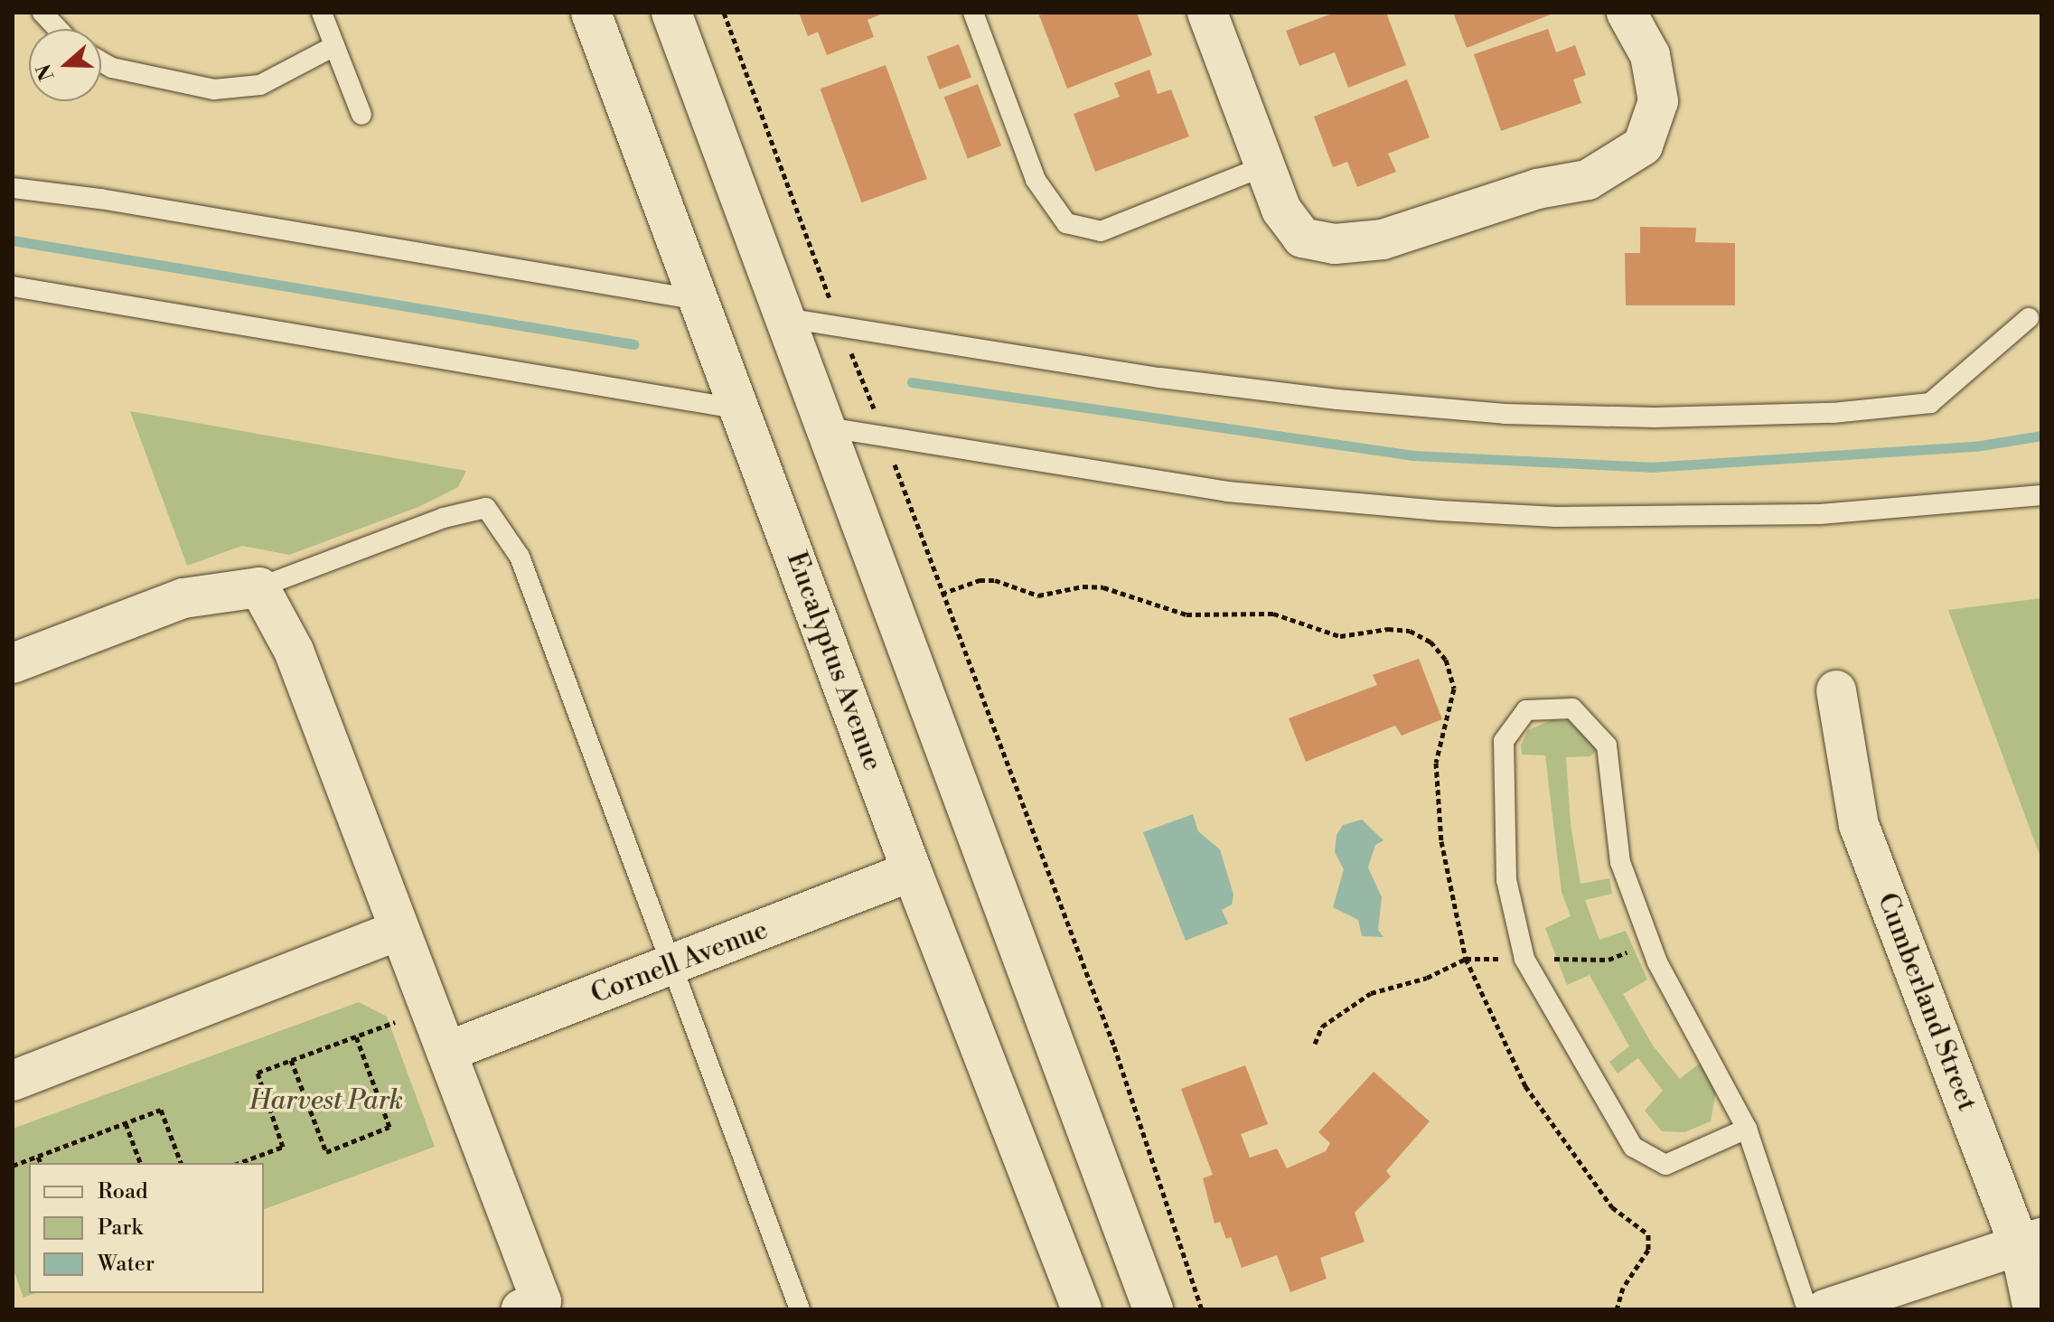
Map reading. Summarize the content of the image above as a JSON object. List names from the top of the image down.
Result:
{
  "streets": {
    "street": ["Eucalyptus Avenue", "Cornell Avenue", "Cumberland Street"]
  },
  "crossings": [
    ["Eucalyptus Avenue", "Cornell Avenue"]
  ],
  "parks": ["Harvest Park"],
  "legend": ["Road", "Park", "Water"],
  "north": "left"
}
